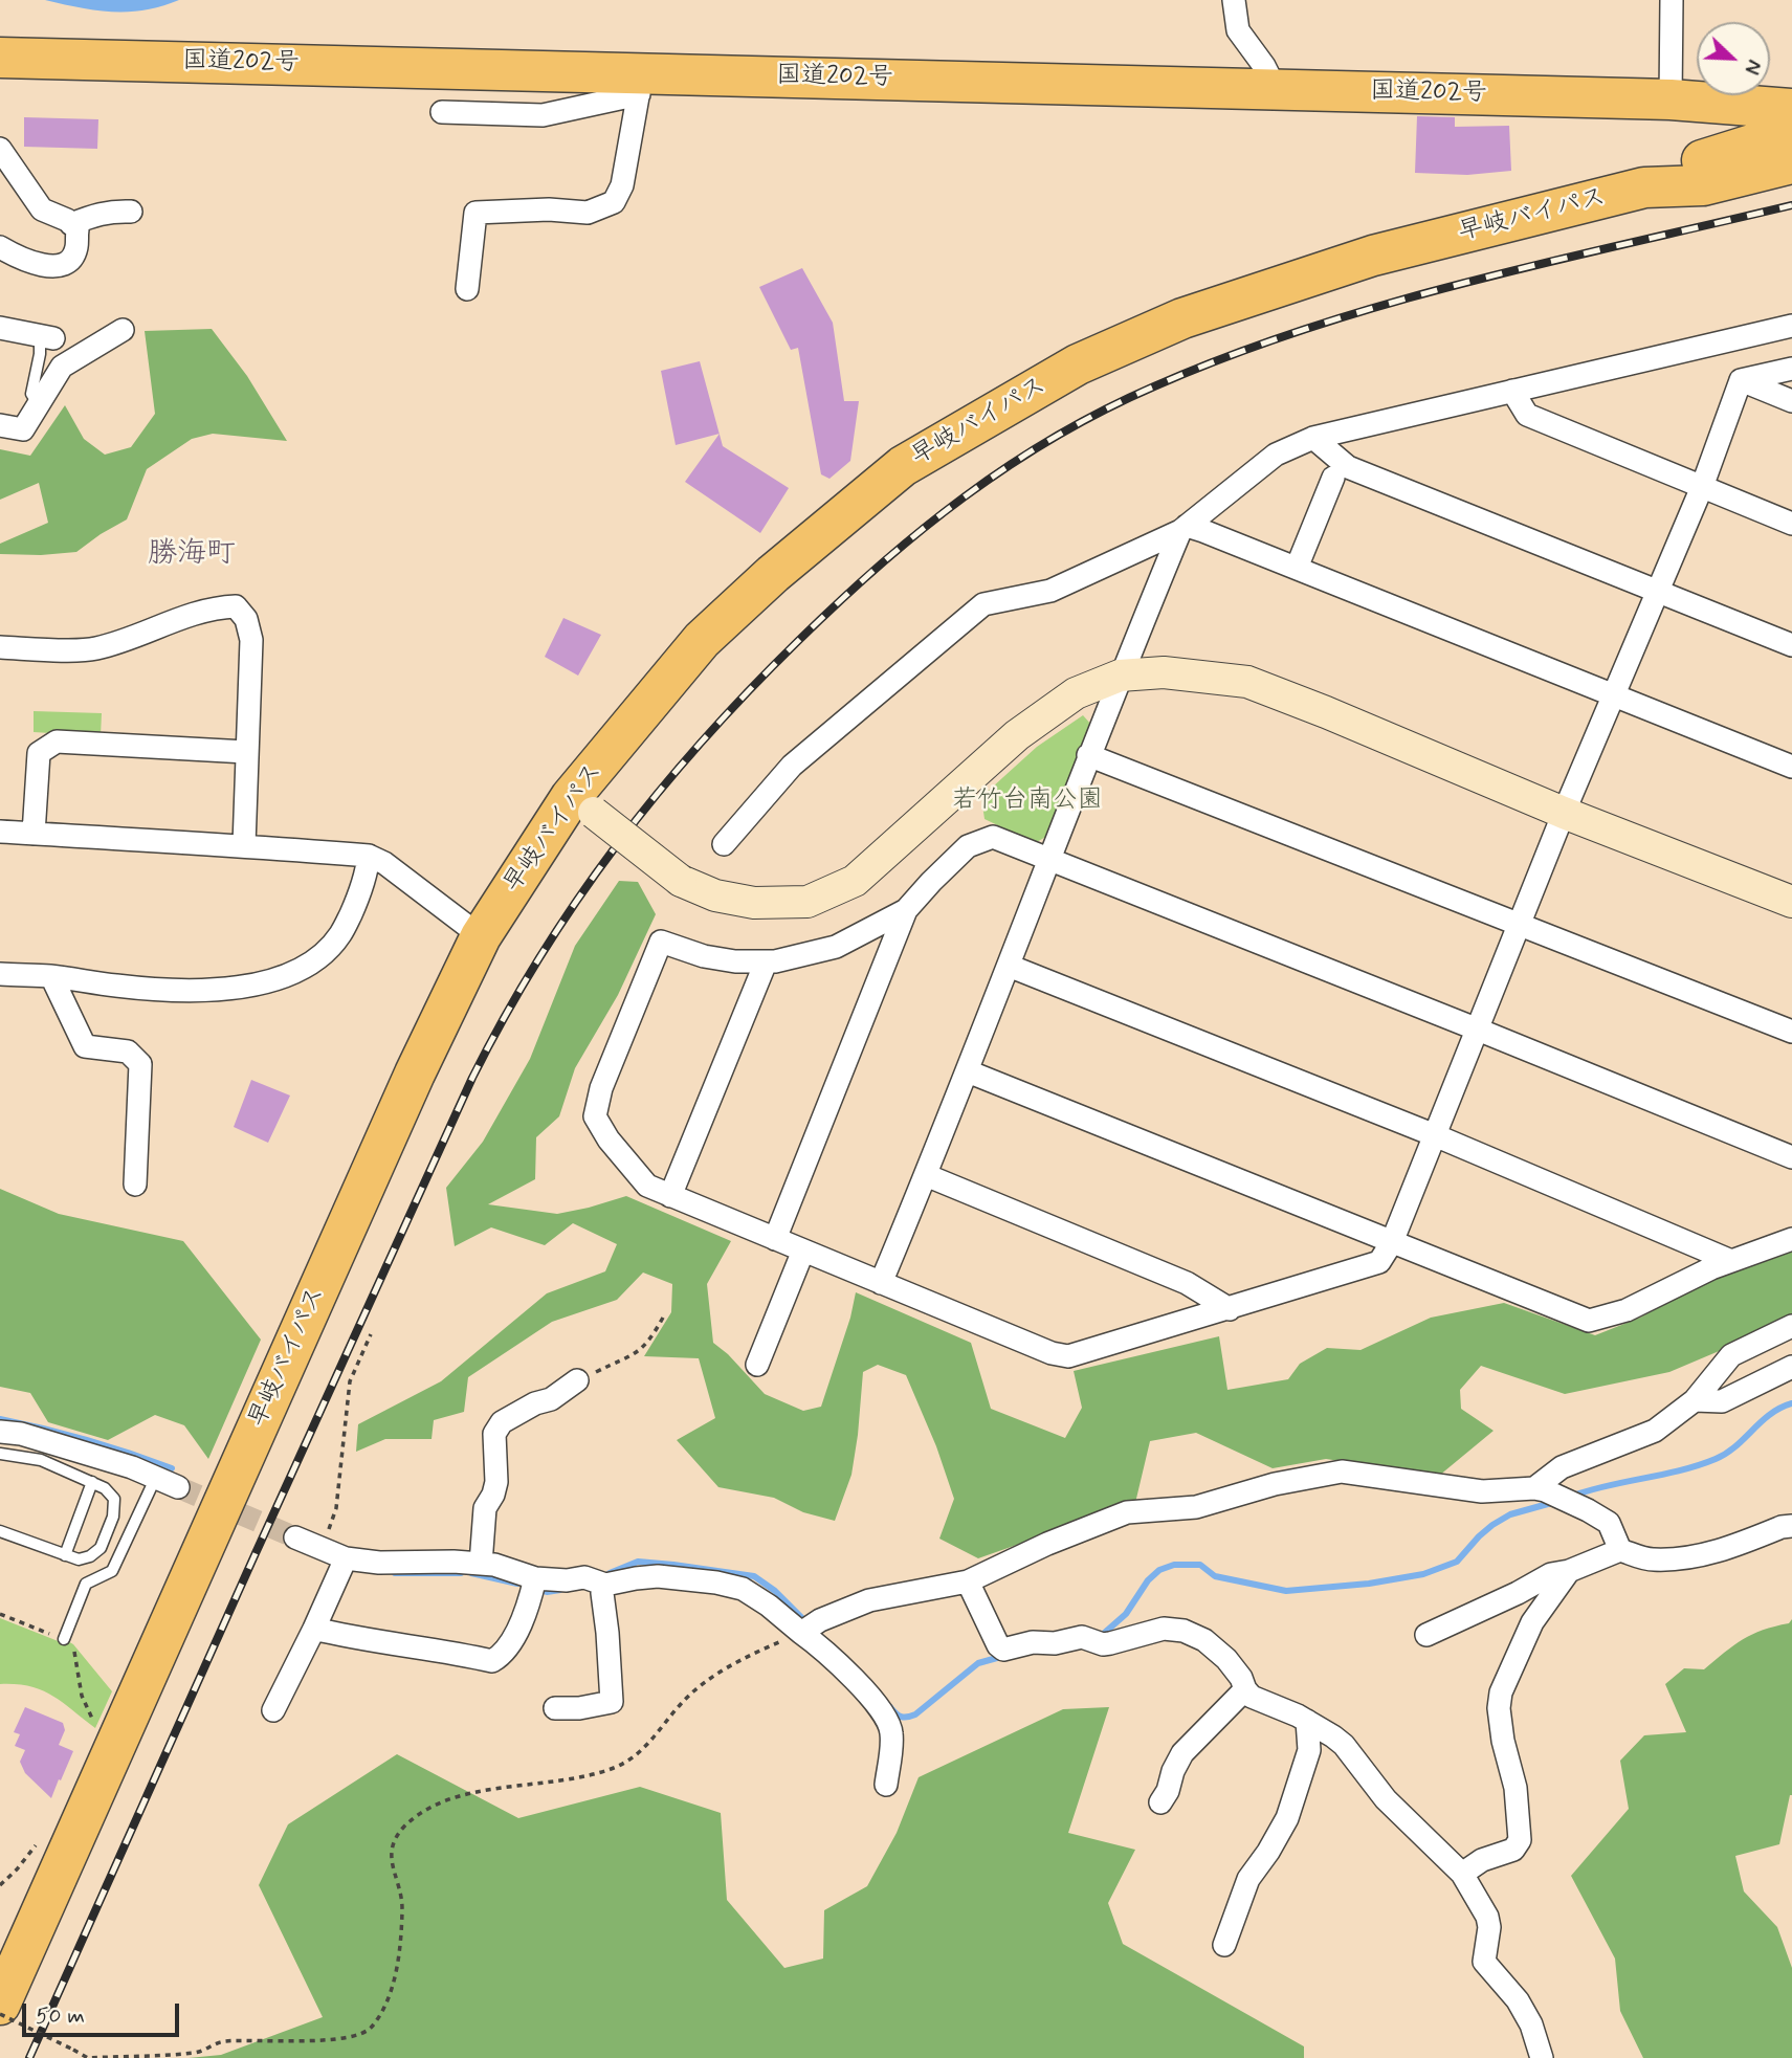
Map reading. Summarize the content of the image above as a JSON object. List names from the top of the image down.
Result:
{
  "streets": {
    "highway": ["国道202号", "早岐バイパス"]
  },
  "crossings": [
    ["国道202号", "早岐バイパス"]
  ],
  "districts": ["勝海町"],
  "parks": ["若竹台南公園"],
  "scale_bar": "50 m",
  "north": "bottom right"
}
